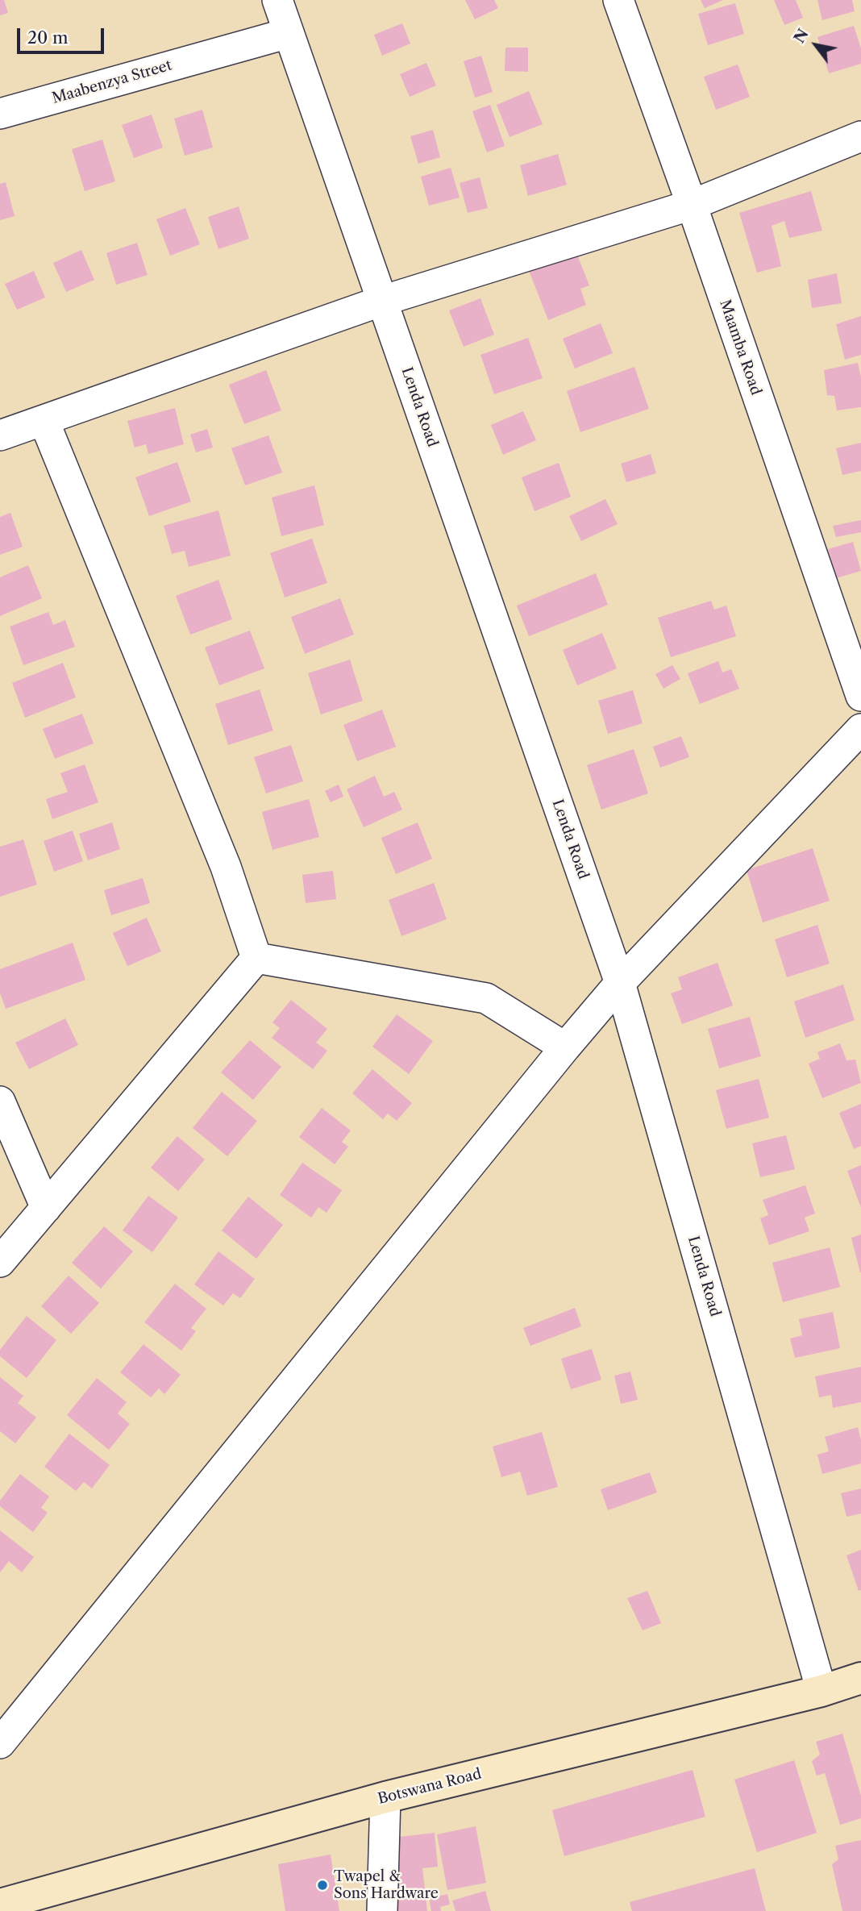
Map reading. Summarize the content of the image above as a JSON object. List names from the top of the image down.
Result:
{
  "streets": {
    "street": [
      "Maabenzya Street",
      "Maamba Road",
      "Lenda Road",
      "Botswana Road"
    ]
  },
  "crossings": [
    ["Maabenzya Street", "Lenda Road"],
    ["Lenda Road", "Botswana Road"]
  ],
  "places": ["Twapel & Sons Hardware"],
  "scale_bar": "20 m",
  "north": "top left"
}
